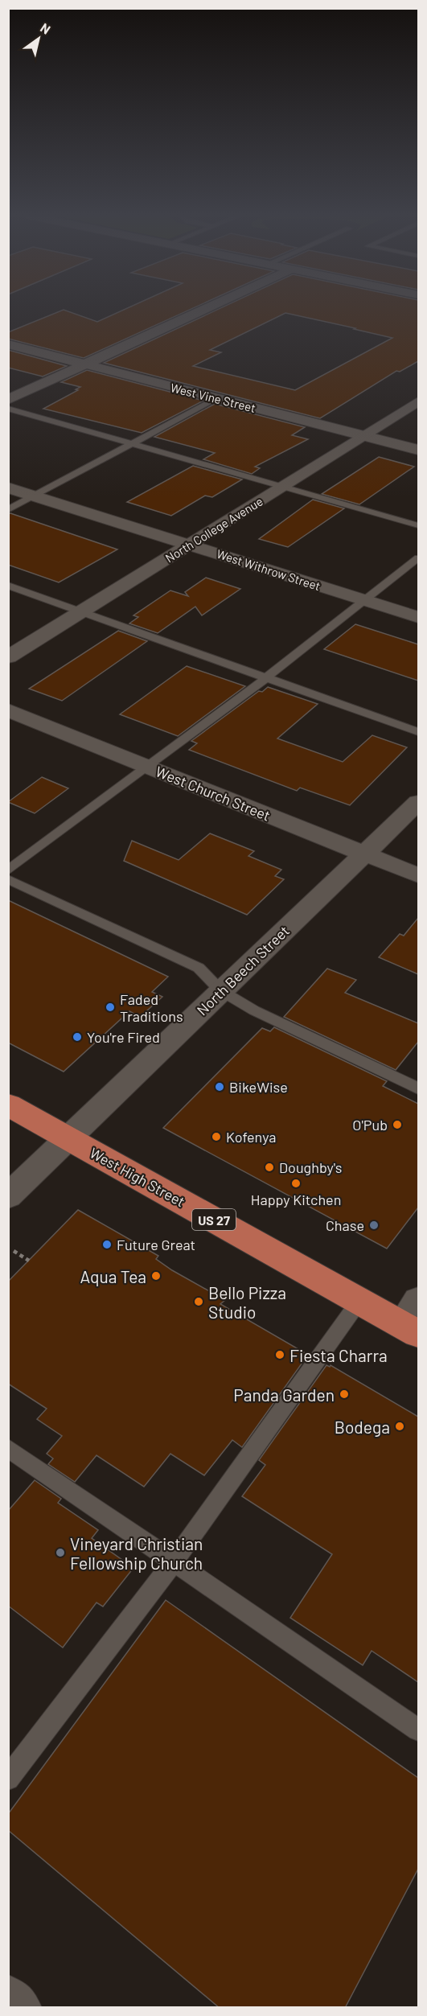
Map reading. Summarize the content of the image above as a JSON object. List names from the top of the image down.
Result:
{
  "streets": {
    "highway": ["West High Street", "US 27"],
    "street": [
      "West Vine Street",
      "North College Avenue",
      "West Withrow Street",
      "West Church Street",
      "North Beech Street"
    ]
  },
  "crossings": [
    ["West Vine Street", "North College Avenue"],
    ["North College Avenue", "West Withrow Street"],
    ["West Church Street", "North Beech Street"],
    ["North Beech Street", "West High Street"]
  ],
  "places": [
    "Faded Traditions",
    "You're Fired",
    "BikeWise",
    "O'Pub",
    "Kofenya",
    "Doughby's",
    "Happy Kitchen",
    "Chase",
    "Future Great",
    "Aqua Tea",
    "Bello Pizza Studio",
    "Fiesta Charra",
    "Panda Garden",
    "Bodega",
    "Vineyard Christian Fellowship Church"
  ],
  "north": "top right"
}
